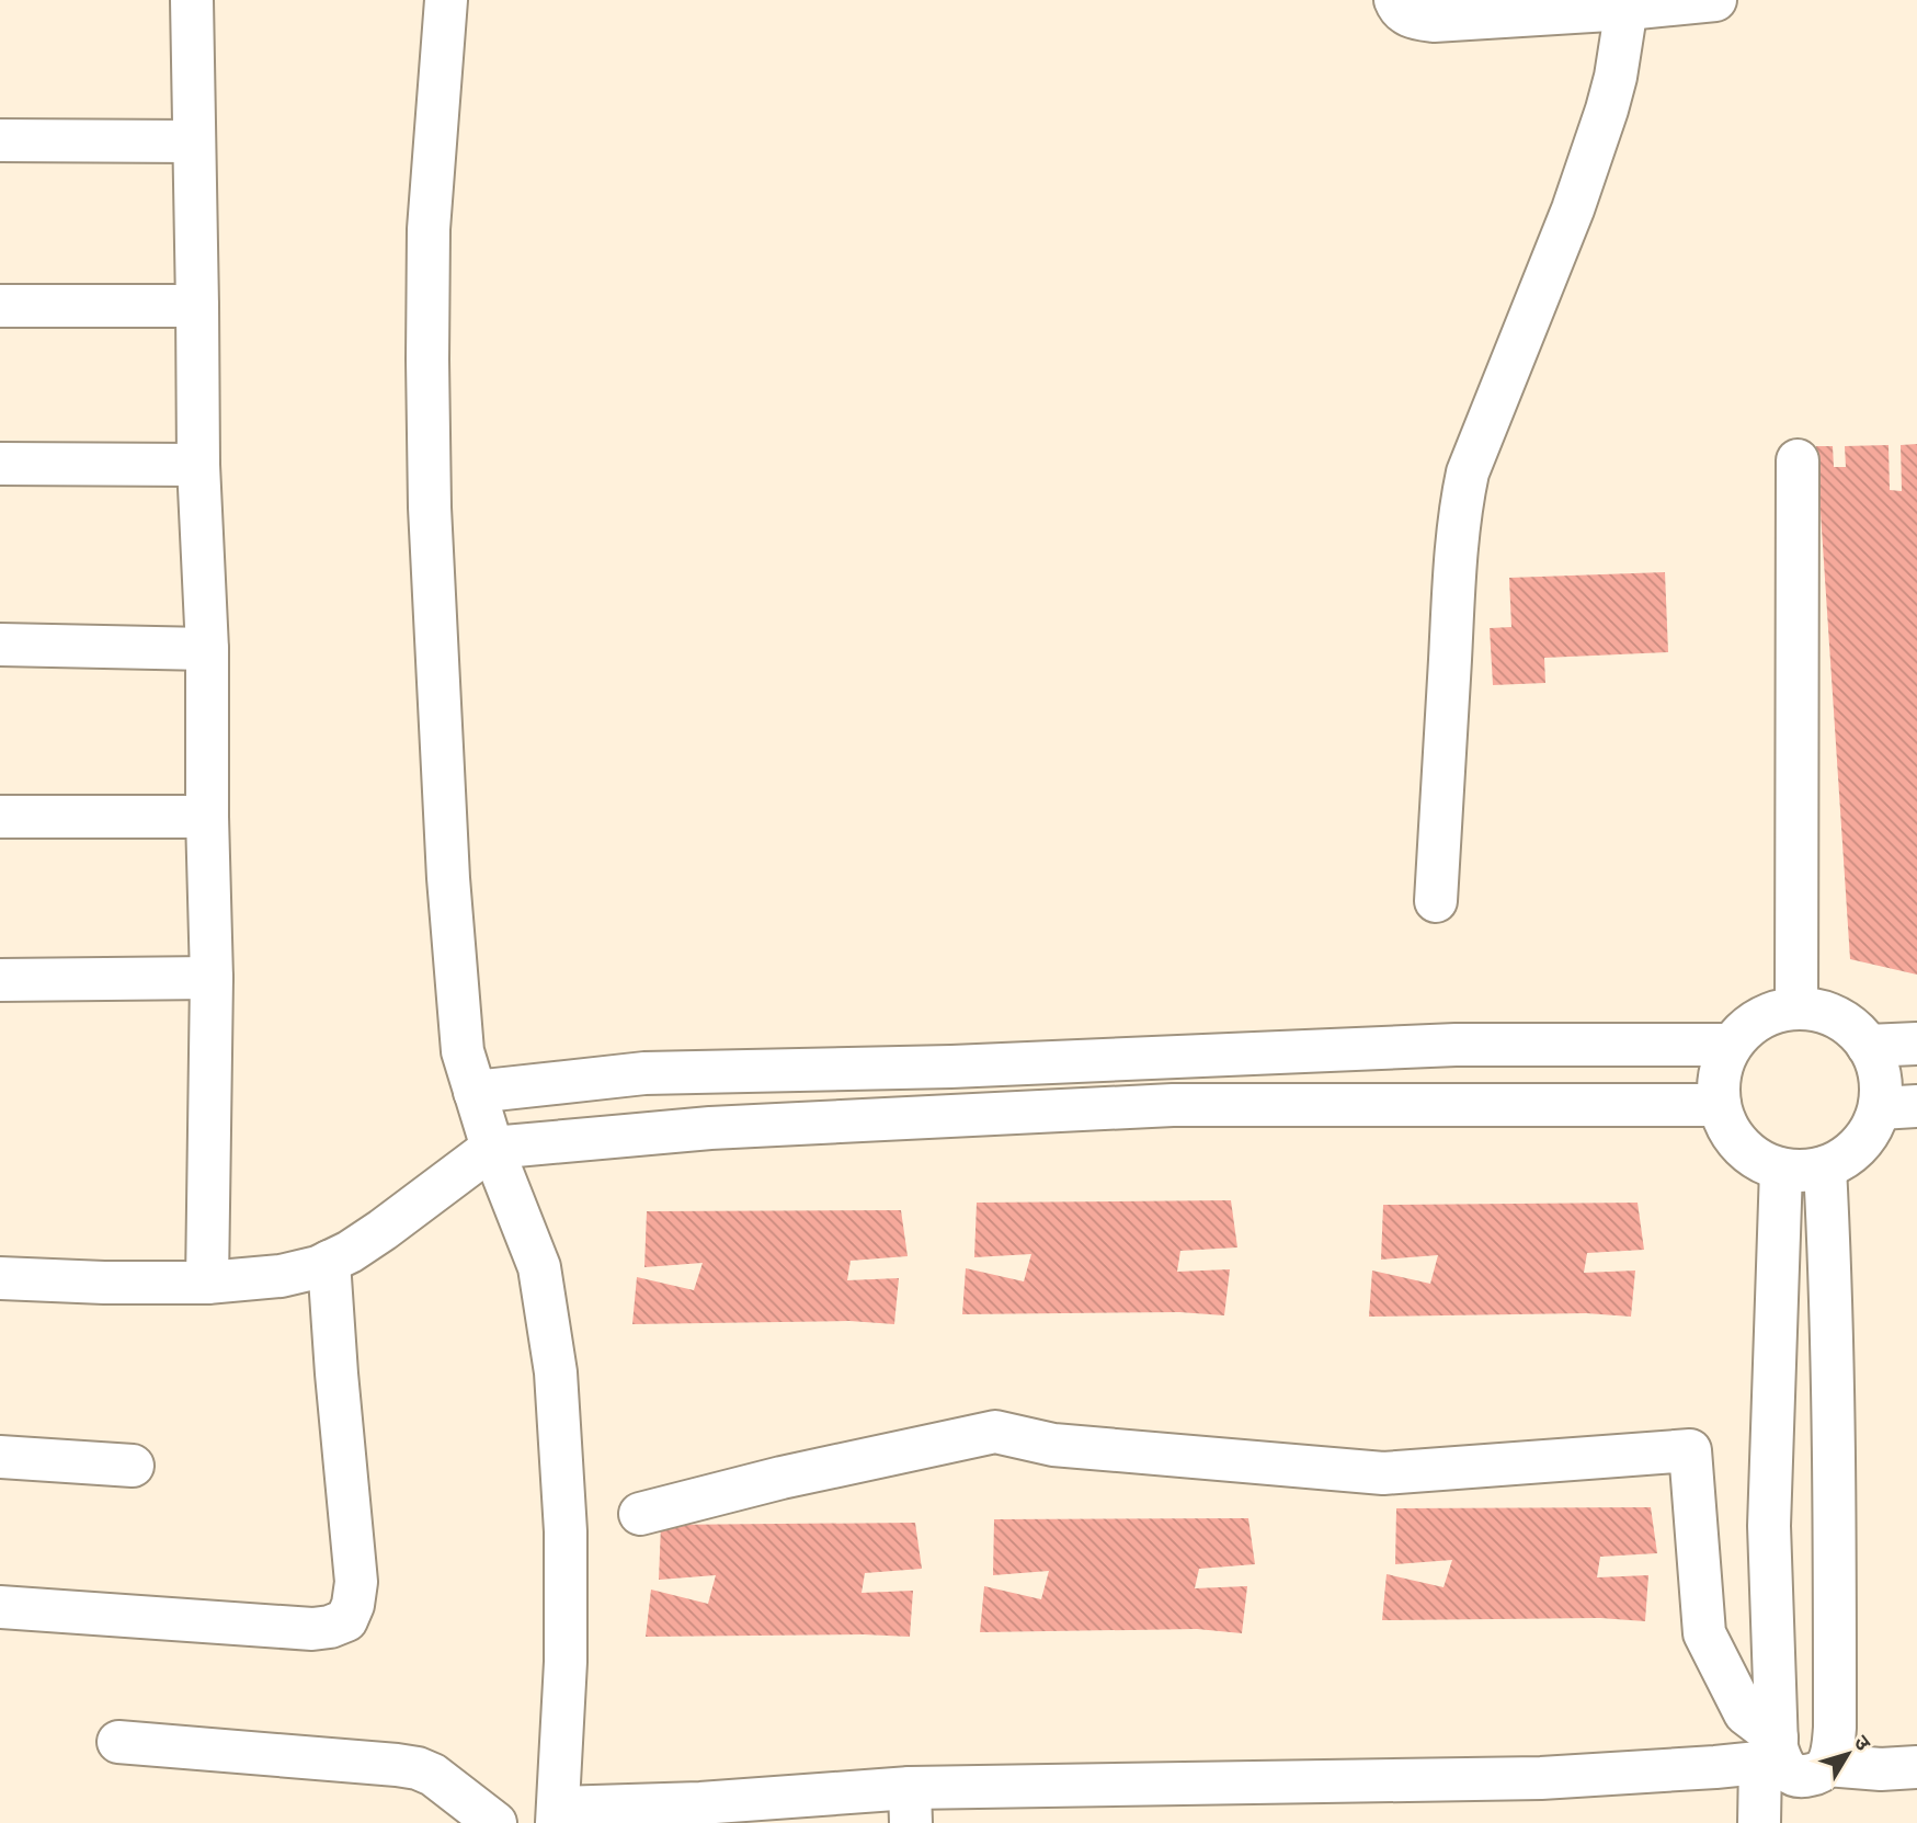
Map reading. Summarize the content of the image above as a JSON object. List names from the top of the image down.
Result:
{
  "north": "top right"
}
